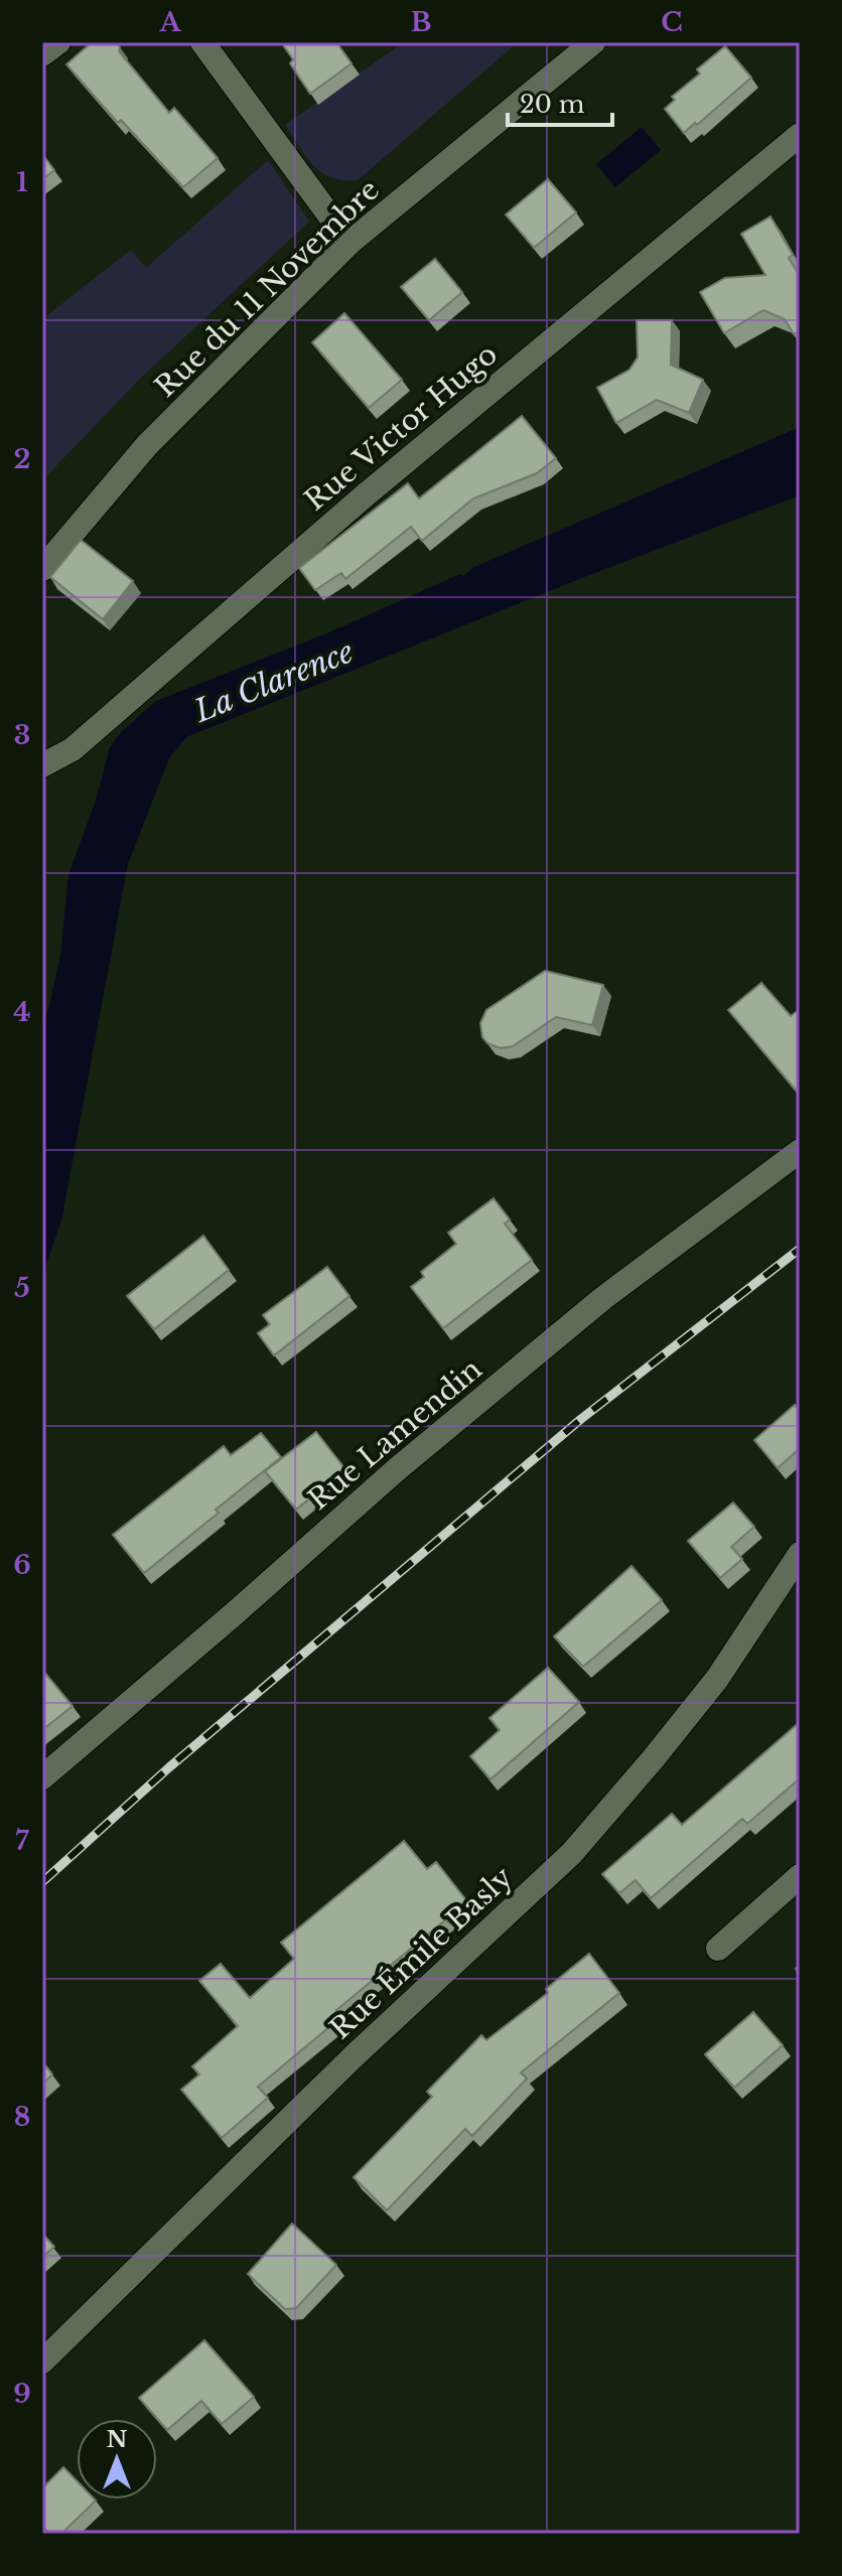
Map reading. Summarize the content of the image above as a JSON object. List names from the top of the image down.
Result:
{
  "streets": {
    "street": [
      "Rue du 11 Novembre",
      "Rue Victor Hugo",
      "Rue Lamendin",
      "Rue Émile Basly"
    ]
  },
  "water": ["La Clarence"],
  "scale_bar": "20 m",
  "north": "top",
  "grid": {
    "columns": ["A", "B", "C"],
    "rows": [
      "1",
      "2",
      "3",
      "4",
      "5",
      "6",
      "7",
      "8",
      "9"
    ]
  }
}
